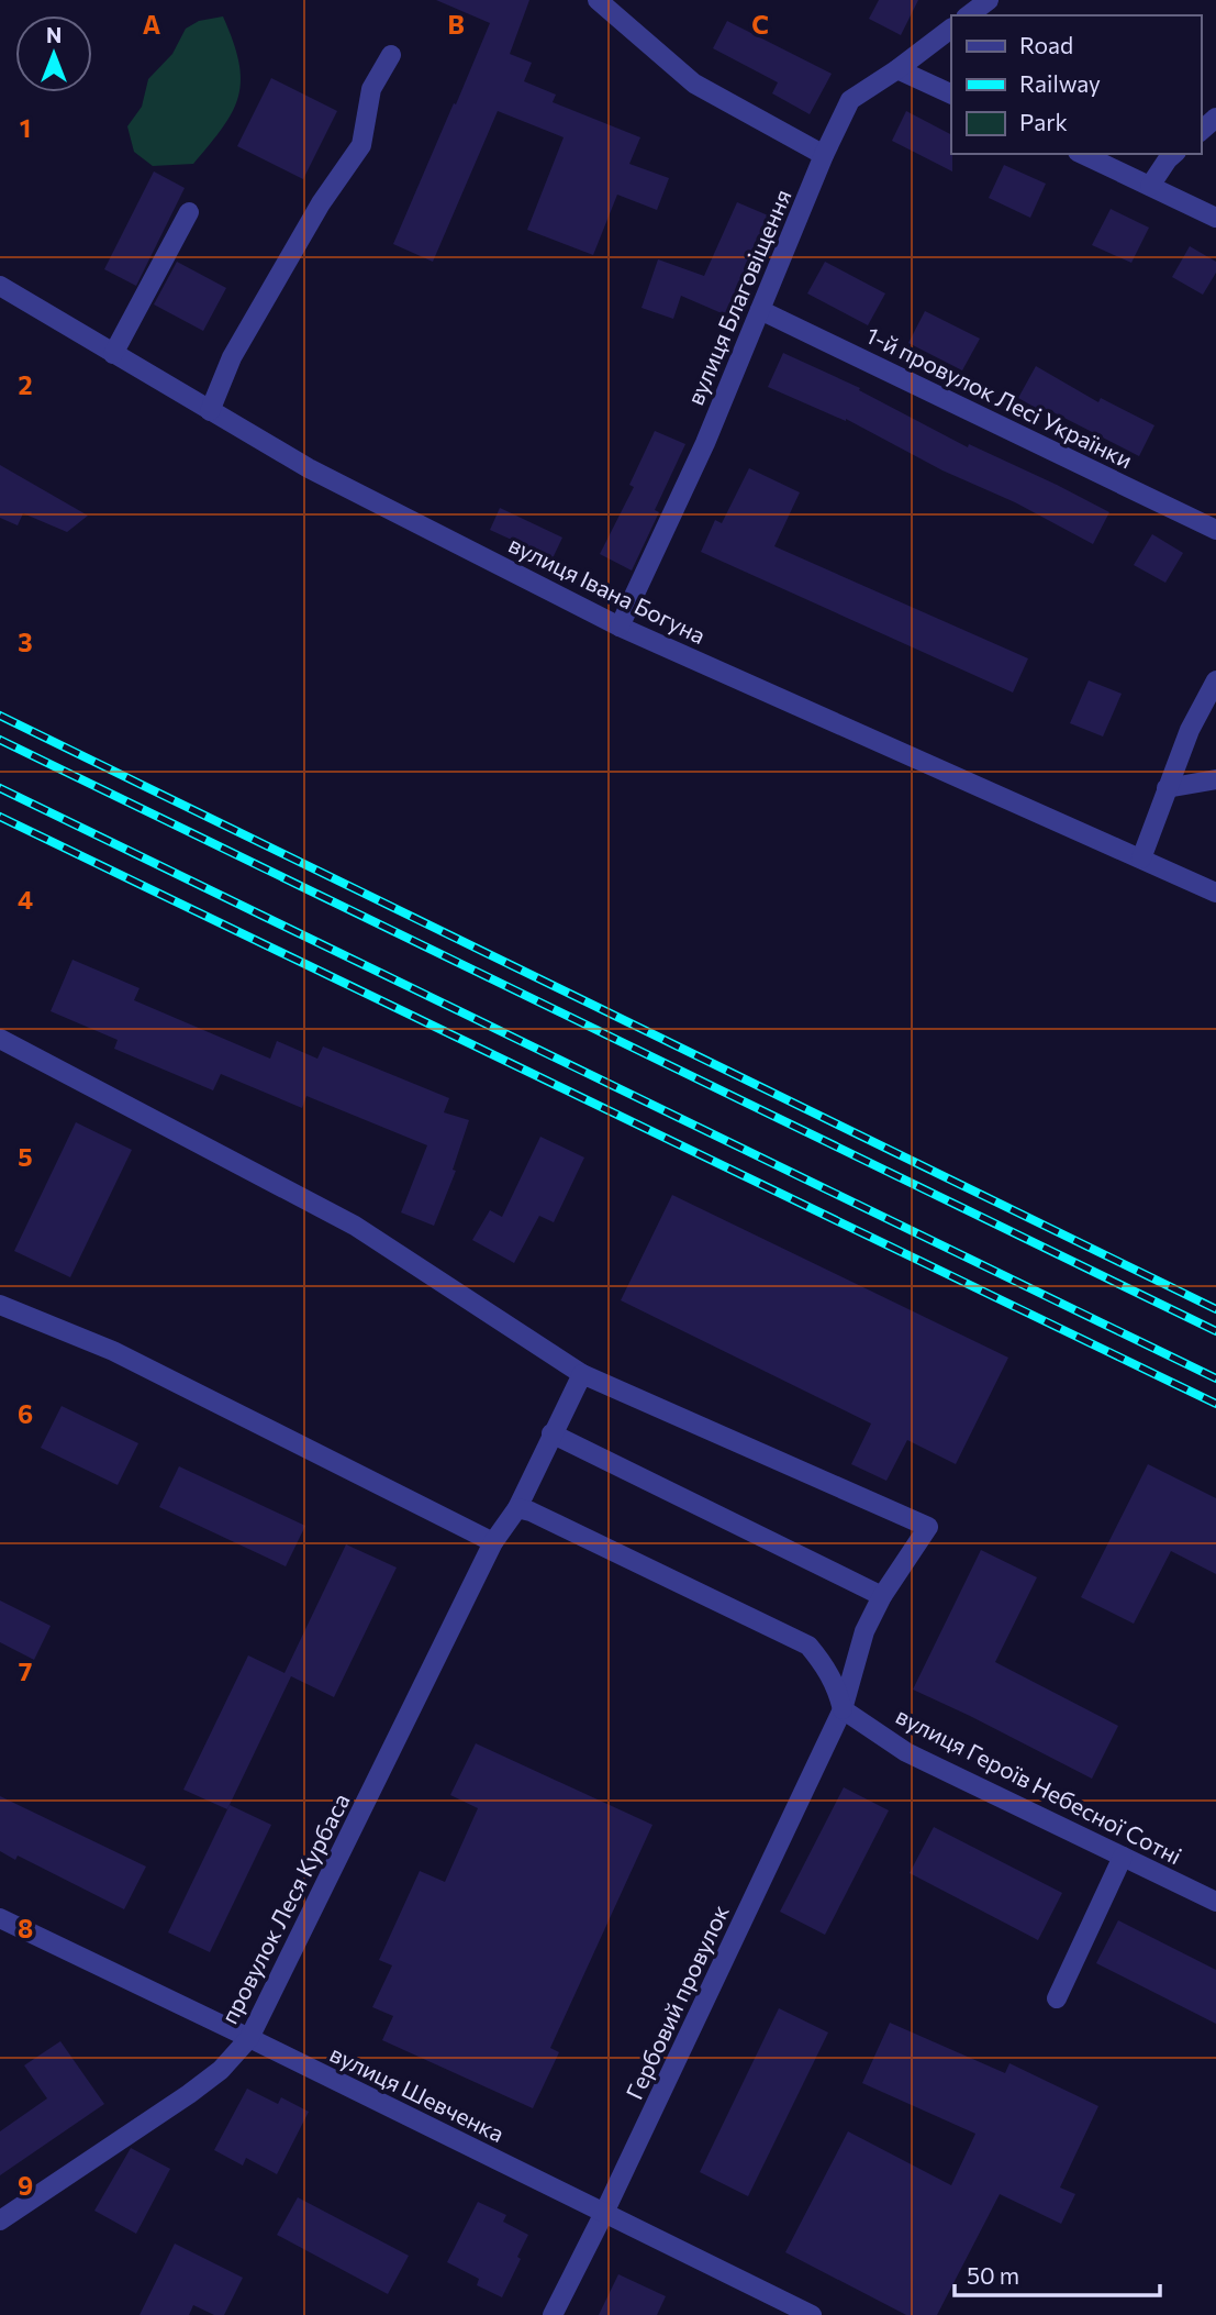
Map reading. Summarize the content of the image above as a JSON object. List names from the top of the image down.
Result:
{
  "streets": {
    "street": [
      "вулиця Благовіщення",
      "1-й провулок Лесі Українки",
      "вулиця Івана Богуна",
      "вулиця Героїв Небесної Сотні",
      "провулок Леся Курбаса",
      "Гербовий провулок",
      "вулиця Шевченка"
    ]
  },
  "crossings": [
    ["вулиця Благовіщення", "1-й провулок Лесі Українки"],
    ["вулиця Благовіщення", "вулиця Івана Богуна"],
    ["вулиця Героїв Небесної Сотні", "Гербовий провулок"],
    ["провулок Леся Курбаса", "Гербовий провулок"],
    ["провулок Леся Курбаса", "вулиця Шевченка"],
    ["Гербовий провулок", "вулиця Шевченка"]
  ],
  "legend": ["Road", "Railway", "Park"],
  "scale_bar": "50 m",
  "north": "top",
  "grid": {
    "columns": ["A", "B", "C"],
    "rows": [
      "1",
      "2",
      "3",
      "4",
      "5",
      "6",
      "7",
      "8",
      "9"
    ]
  }
}
